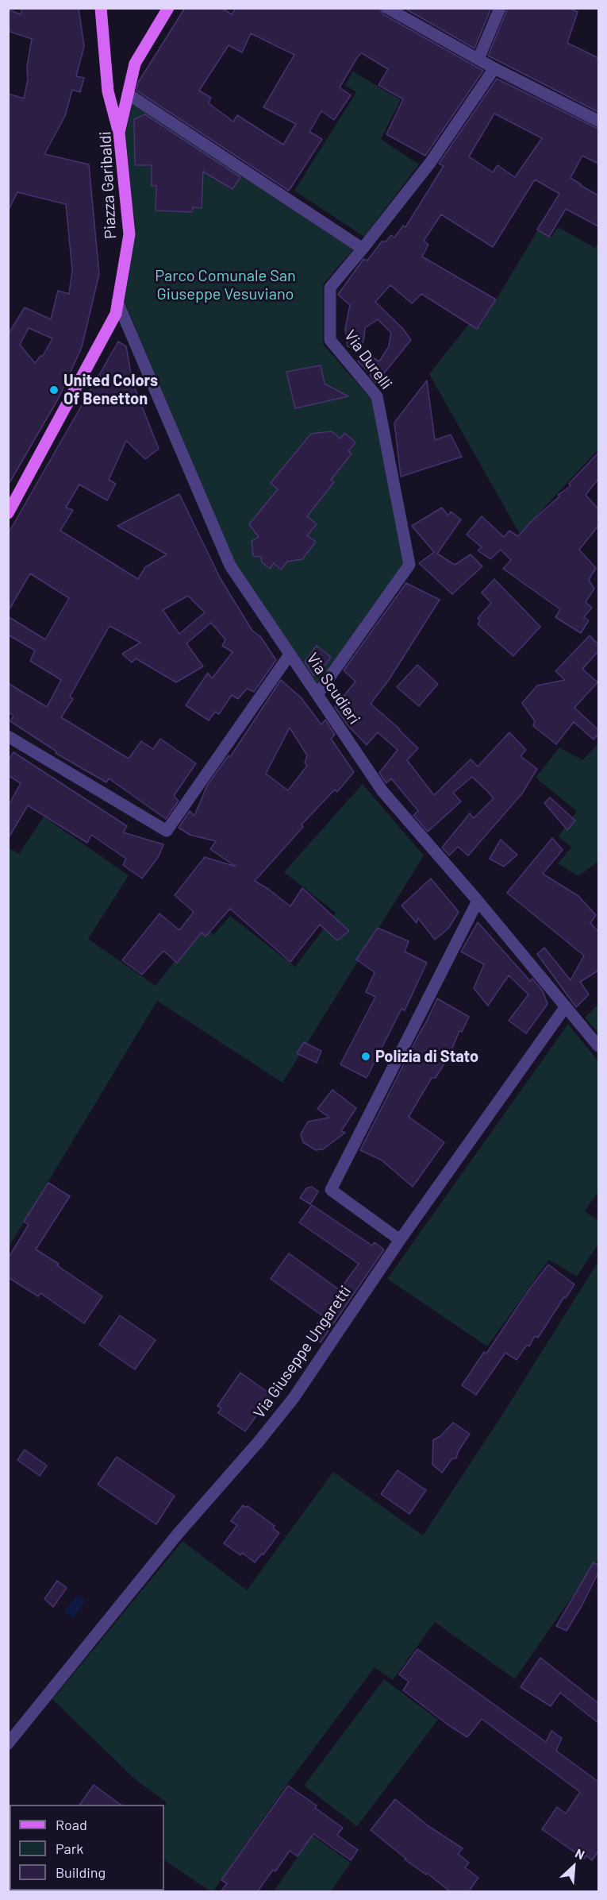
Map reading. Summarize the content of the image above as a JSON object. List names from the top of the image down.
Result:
{
  "streets": {
    "main road": ["Piazza Garibaldi"],
    "street": ["Via Durelli", "Via Scudieri", "Via Giuseppe Ungaretti"]
  },
  "crossings": [
    ["Piazza Garibaldi", "Via Scudieri"],
    ["Via Durelli", "Via Scudieri"],
    ["Via Scudieri", "Via Giuseppe Ungaretti"]
  ],
  "parks": ["Parco Comunale San Giuseppe Vesuviano"],
  "places": ["United Colors Of Benetton", "Polizia di Stato"],
  "legend": ["Road", "Park", "Building"],
  "north": "top right"
}
